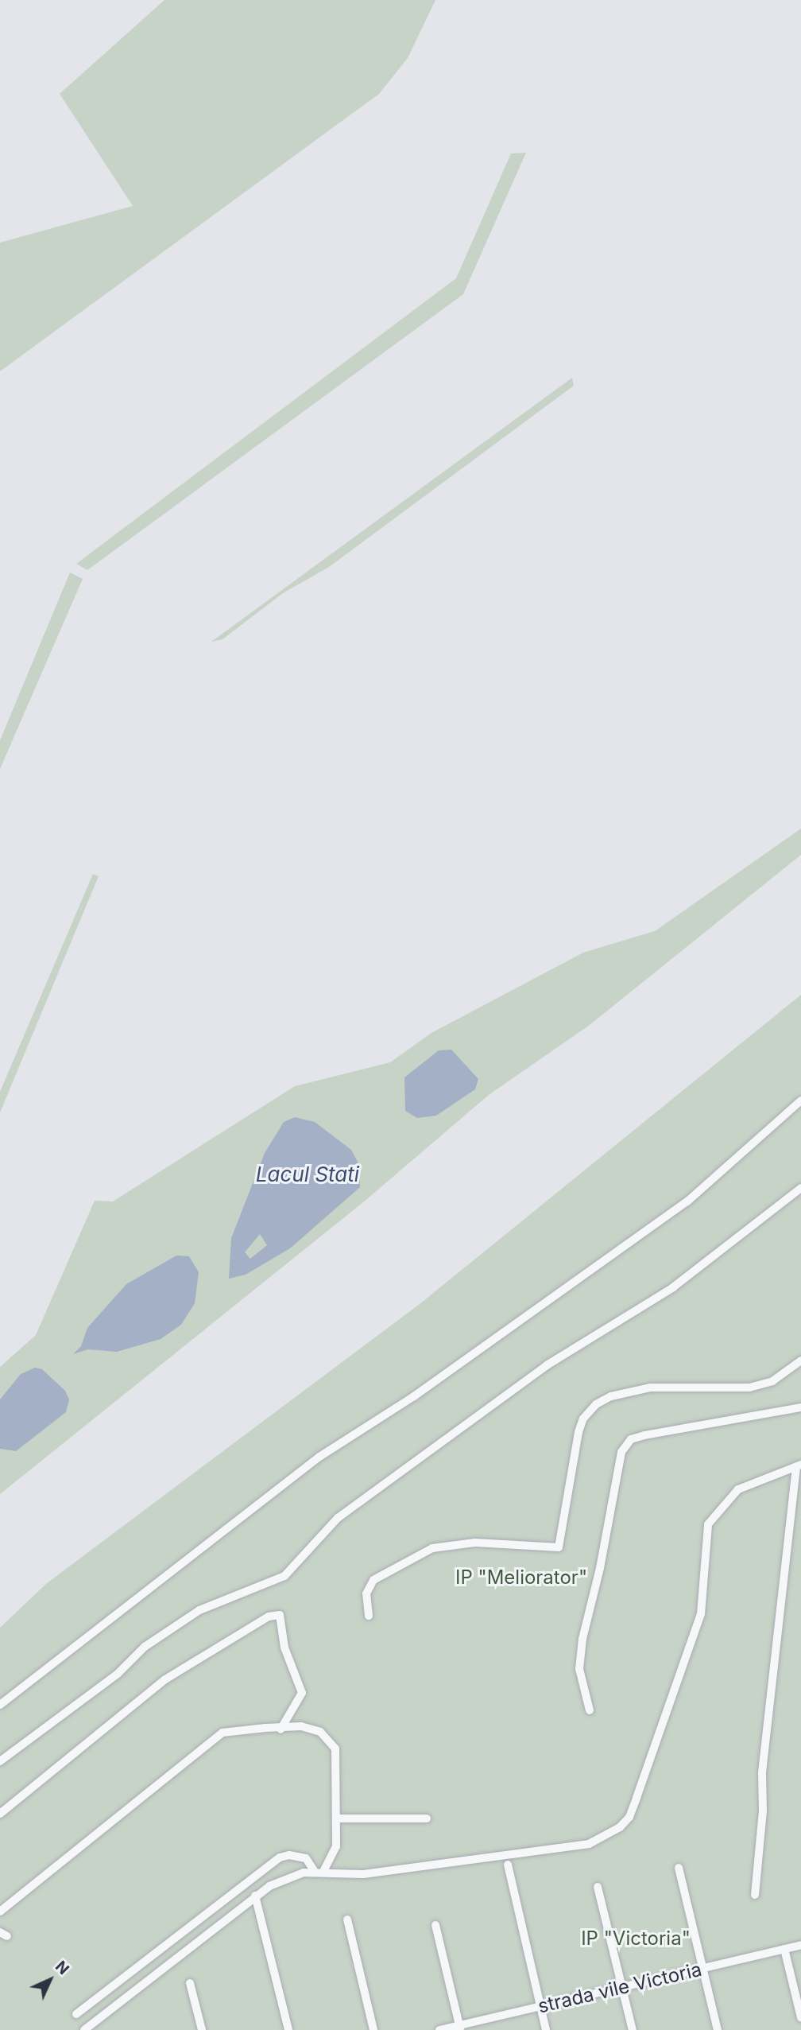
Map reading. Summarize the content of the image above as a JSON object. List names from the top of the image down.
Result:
{
  "streets": {
    "street": ["strada vile Victoria"]
  },
  "water": ["Lacul Stati"],
  "parks": ["IP \"Meliorator\"", "IP \"Victoria\""],
  "north": "top right"
}
